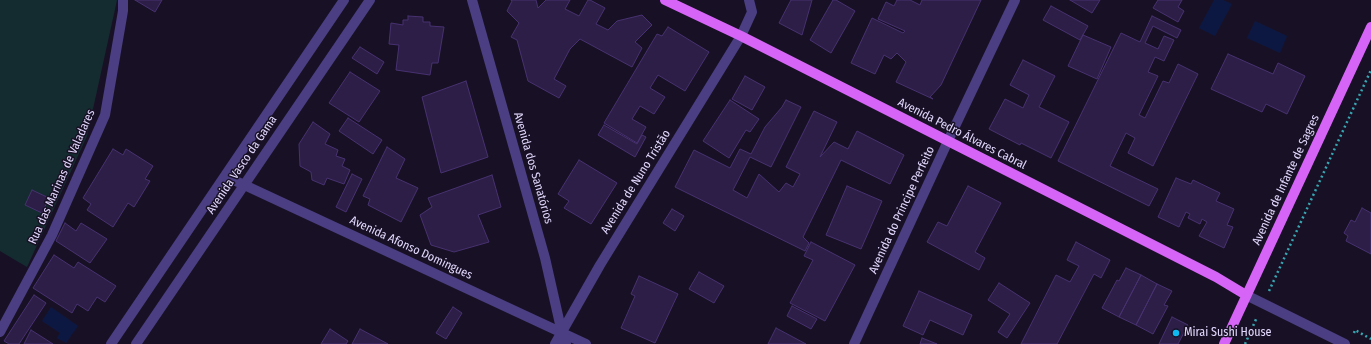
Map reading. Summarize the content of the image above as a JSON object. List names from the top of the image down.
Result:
{
  "streets": {
    "main road": ["Avenida Pedro Álvares Cabral", "Avenida de Infante de Sagres"],
    "street": [
      "Avenida Vasco da Gama",
      "Avenida dos Sanatórios",
      "Rua das Marinas de Valadares",
      "Avenida de Nuno Tristão",
      "Avenida do Principe Perfeito",
      "Avenida Afonso Domingues"
    ]
  },
  "crossings": [
    ["Avenida Pedro Álvares Cabral", "Avenida de Infante de Sagres"],
    ["Avenida Pedro Álvares Cabral", "Avenida de Nuno Tristão"],
    ["Avenida Pedro Álvares Cabral", "Avenida do Principe Perfeito"],
    ["Avenida Vasco da Gama", "Avenida Afonso Domingues"],
    ["Avenida dos Sanatórios", "Avenida de Nuno Tristão"],
    ["Avenida dos Sanatórios", "Avenida Afonso Domingues"],
    ["Avenida de Nuno Tristão", "Avenida Afonso Domingues"]
  ],
  "places": ["Mirai Sushi House"]
}
